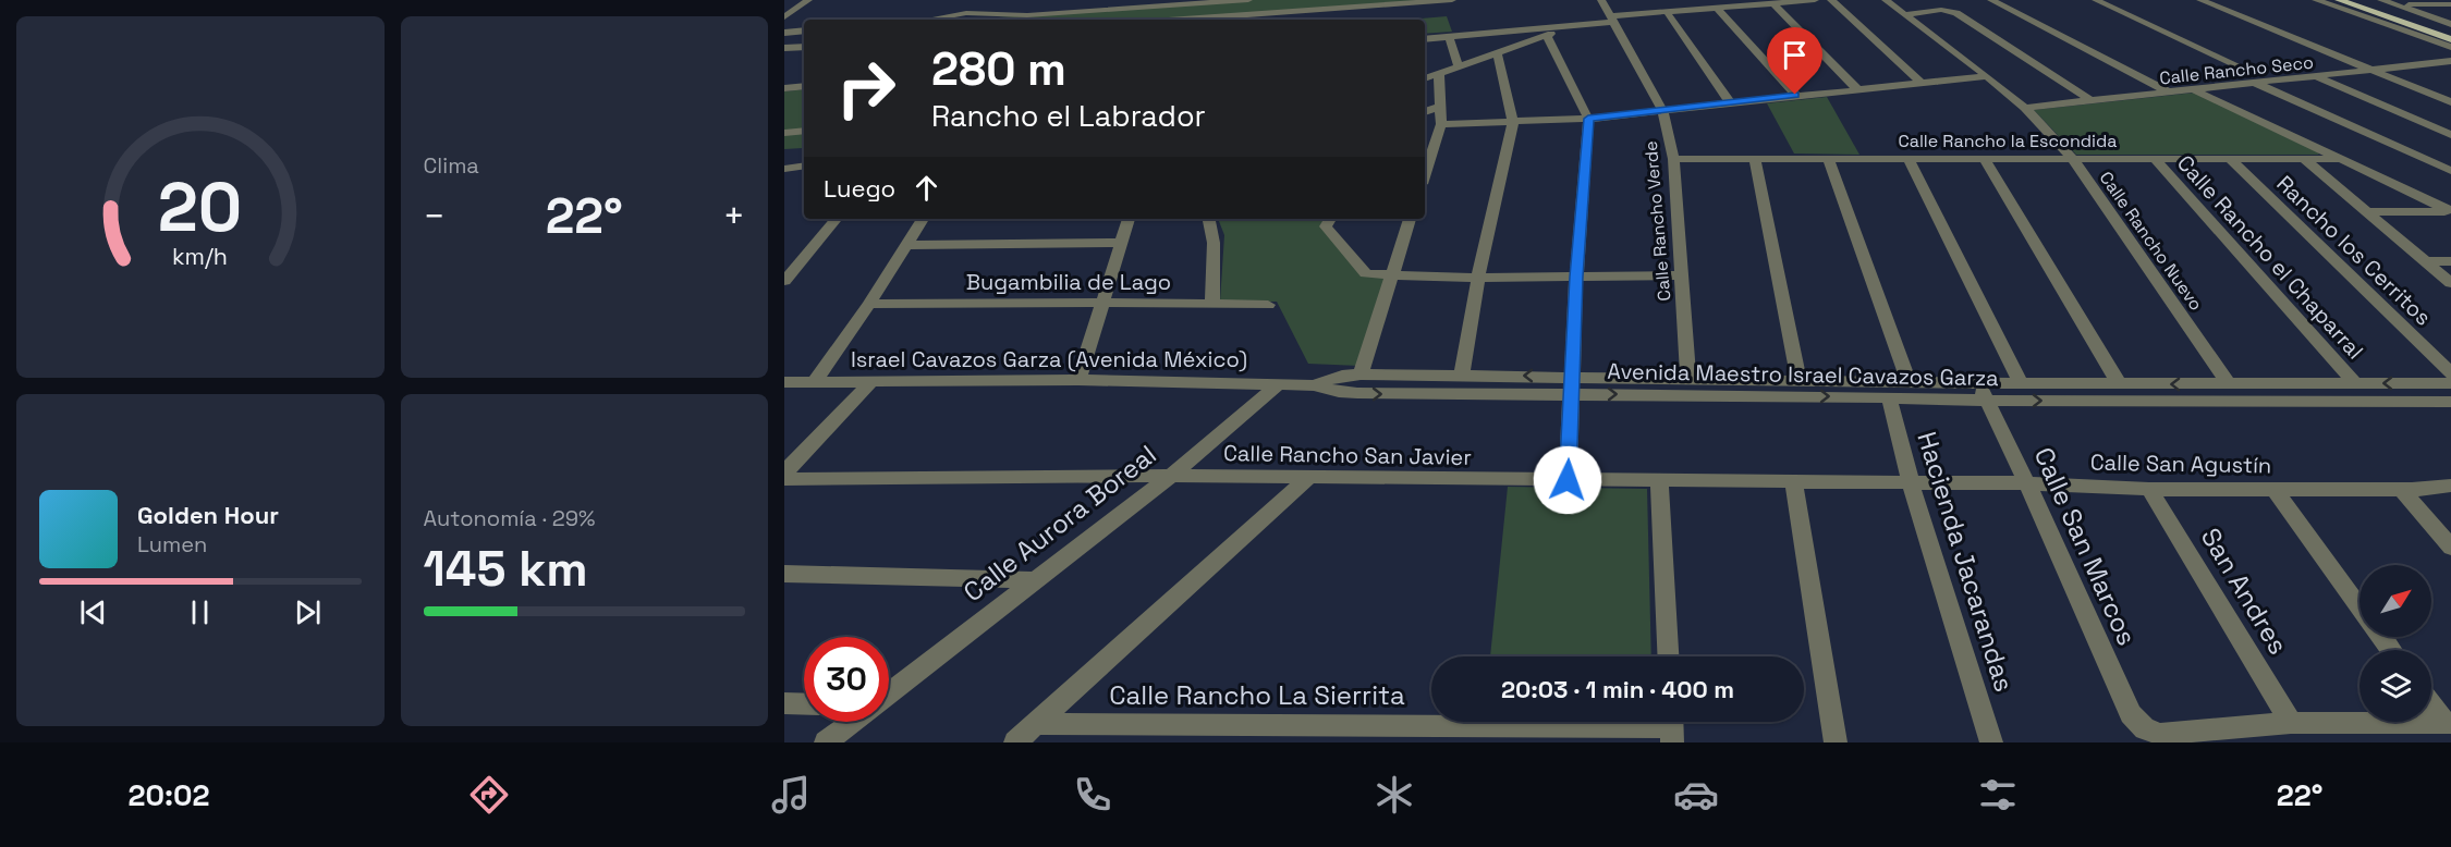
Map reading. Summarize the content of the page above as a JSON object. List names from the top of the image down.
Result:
{
  "streets": {
    "street": [
      "Calle Rancho Seco",
      "Calle Rancho la Escondida",
      "Calle Rancho Verde",
      "Calle Rancho Nuevo",
      "Rancho los Cerritos",
      "Calle Rancho el Chaparral",
      "Bugambilia de Lago",
      "Israel Cavazos Garza (Avenida México)",
      "Avenida Maestro Israel Cavazos Garza",
      "Calle Rancho San Javier",
      "Calle San Agustín",
      "Calle Aurora Boreal",
      "Calle San Marcos",
      "Hacienda Jacarandas",
      "San Andres",
      "Calle Rancho La Sierrita"
    ]
  },
  "crossings": [
    ["Calle Rancho Seco", "Calle Rancho Nuevo"],
    ["Calle Rancho la Escondida", "Calle Rancho Verde"],
    ["Calle Rancho la Escondida", "Calle Rancho Nuevo"],
    ["Calle Rancho la Escondida", "Rancho los Cerritos"],
    ["Calle Rancho la Escondida", "Calle Rancho el Chaparral"],
    ["Calle Rancho Verde", "Avenida Maestro Israel Cavazos Garza"],
    ["Calle Rancho Nuevo", "Avenida Maestro Israel Cavazos Garza"],
    ["Calle Rancho el Chaparral", "Avenida Maestro Israel Cavazos Garza"],
    ["Israel Cavazos Garza (Avenida México)", "Avenida Maestro Israel Cavazos Garza"],
    ["Israel Cavazos Garza (Avenida México)", "Calle Aurora Boreal"],
    ["Avenida Maestro Israel Cavazos Garza", "Calle San Marcos"],
    ["Avenida Maestro Israel Cavazos Garza", "Hacienda Jacarandas"],
    ["Calle Rancho San Javier", "Calle San Agustín"],
    ["Calle Rancho San Javier", "Calle Aurora Boreal"],
    ["Calle Rancho San Javier", "Hacienda Jacarandas"],
    ["Calle San Agustín", "Calle San Marcos"],
    ["Calle San Agustín", "Hacienda Jacarandas"],
    ["Calle San Agustín", "San Andres"],
    ["Calle San Marcos", "San Andres"]
  ],
  "north": "top right",
  "page": {
    "tile": [
      "Clima",
      ["Autonomía · 29%", "145 km"]
    ],
    "turn": ["280 m", "Rancho el Labrador"],
    "then": "Luego",
    "heat": ["−", "22°", "+"],
    "song": ["Golden Hour", "Lumen"],
    "limit": "30",
    "trip": "20:03 · 1 min · 400 m",
    "tabs": ["20:02", "22°"],
    "gauge": ["20", "km/h"]
  }
}
